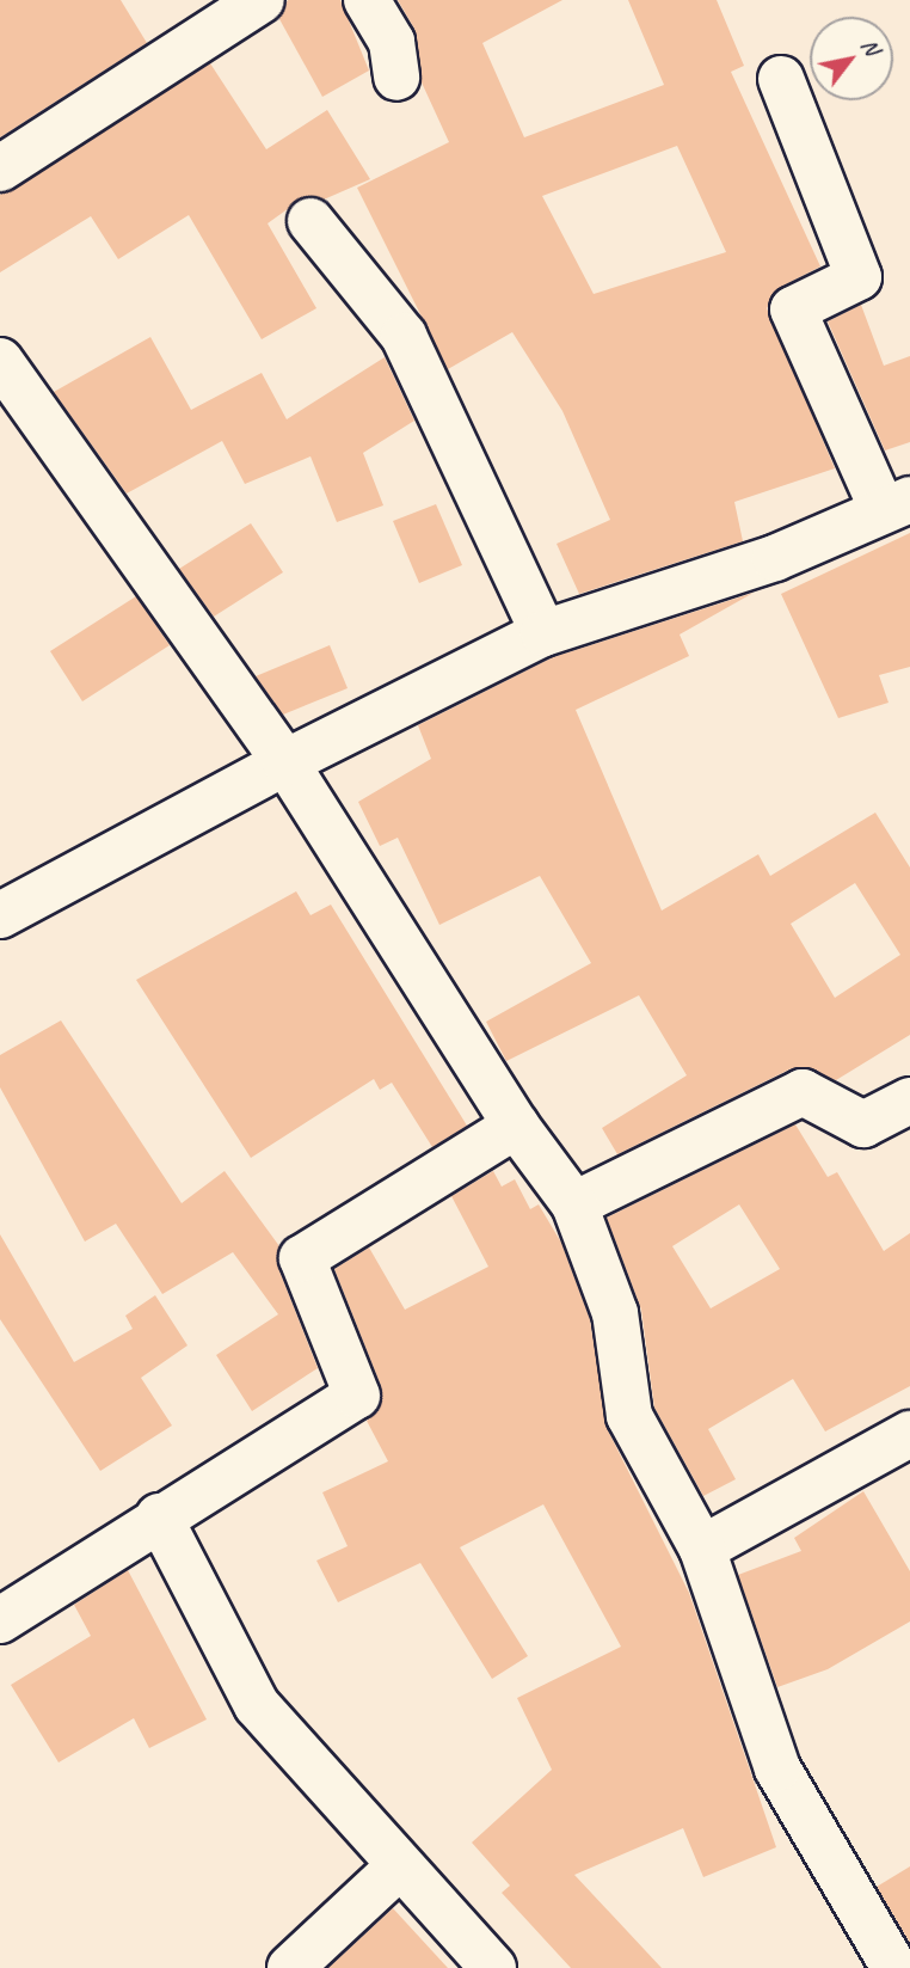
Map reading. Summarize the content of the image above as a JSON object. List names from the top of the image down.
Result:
{
  "north": "top right"
}
